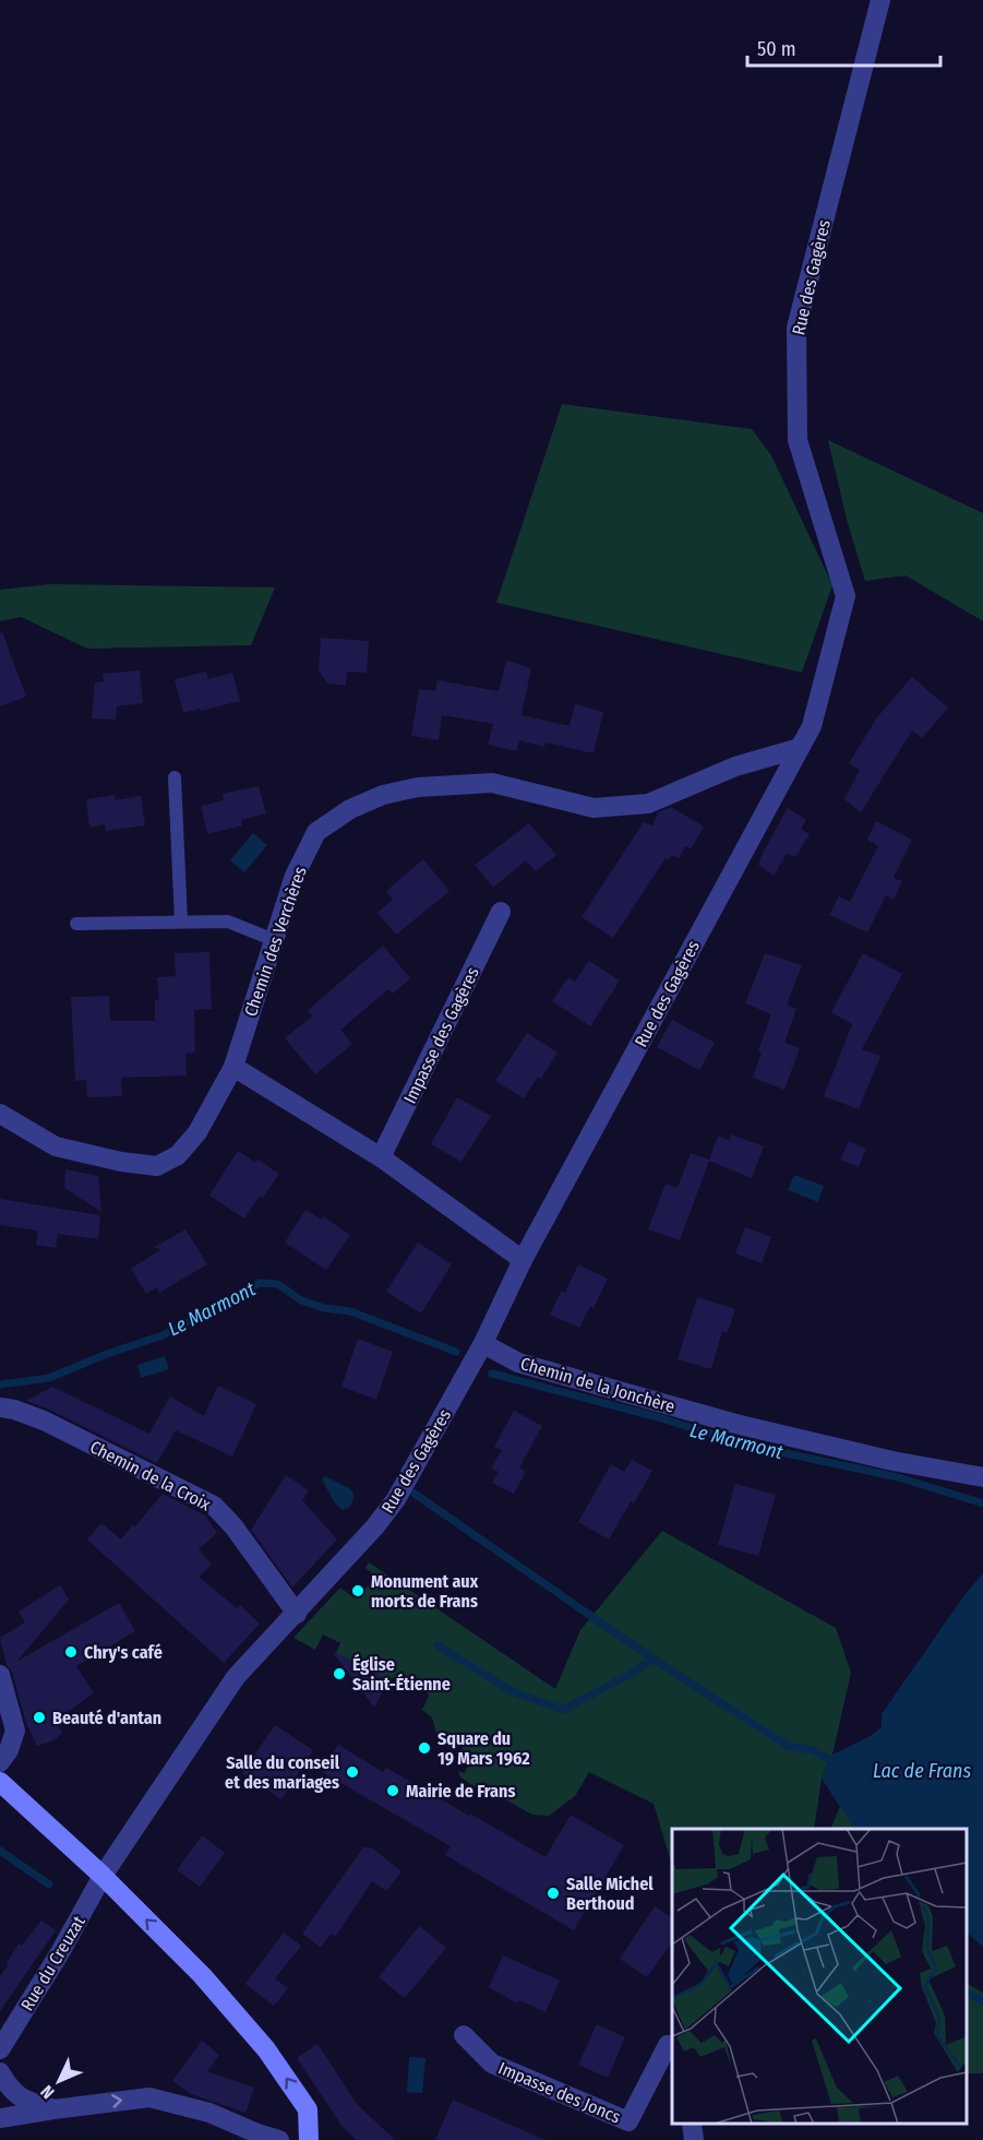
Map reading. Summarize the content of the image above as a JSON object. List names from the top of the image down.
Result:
{
  "streets": {
    "street": [
      "Rue des Gagères",
      "Chemin des Verchères",
      "Impasse des Gagères",
      "Chemin de la Jonchère",
      "Chemin de la Croix",
      "Rue du Creuzat",
      "Impasse des Joncs"
    ]
  },
  "crossings": [
    ["Rue des Gagères", "Chemin des Verchères"],
    ["Rue des Gagères", "Chemin de la Jonchère"],
    ["Rue des Gagères", "Chemin de la Croix"],
    ["Rue des Gagères", "Rue du Creuzat"]
  ],
  "water": ["Le Marmont", "Lac de Frans"],
  "places": [
    "Monument aux morts de Frans",
    "Chry's café",
    "Église Saint-Étienne",
    "Beauté d'antan",
    "Square du 19 Mars 1962",
    "Salle du conseil et des mariages",
    "Mairie de Frans",
    "Salle Michel Berthoud"
  ],
  "scale_bar": "50 m",
  "north": "bottom left"
}
